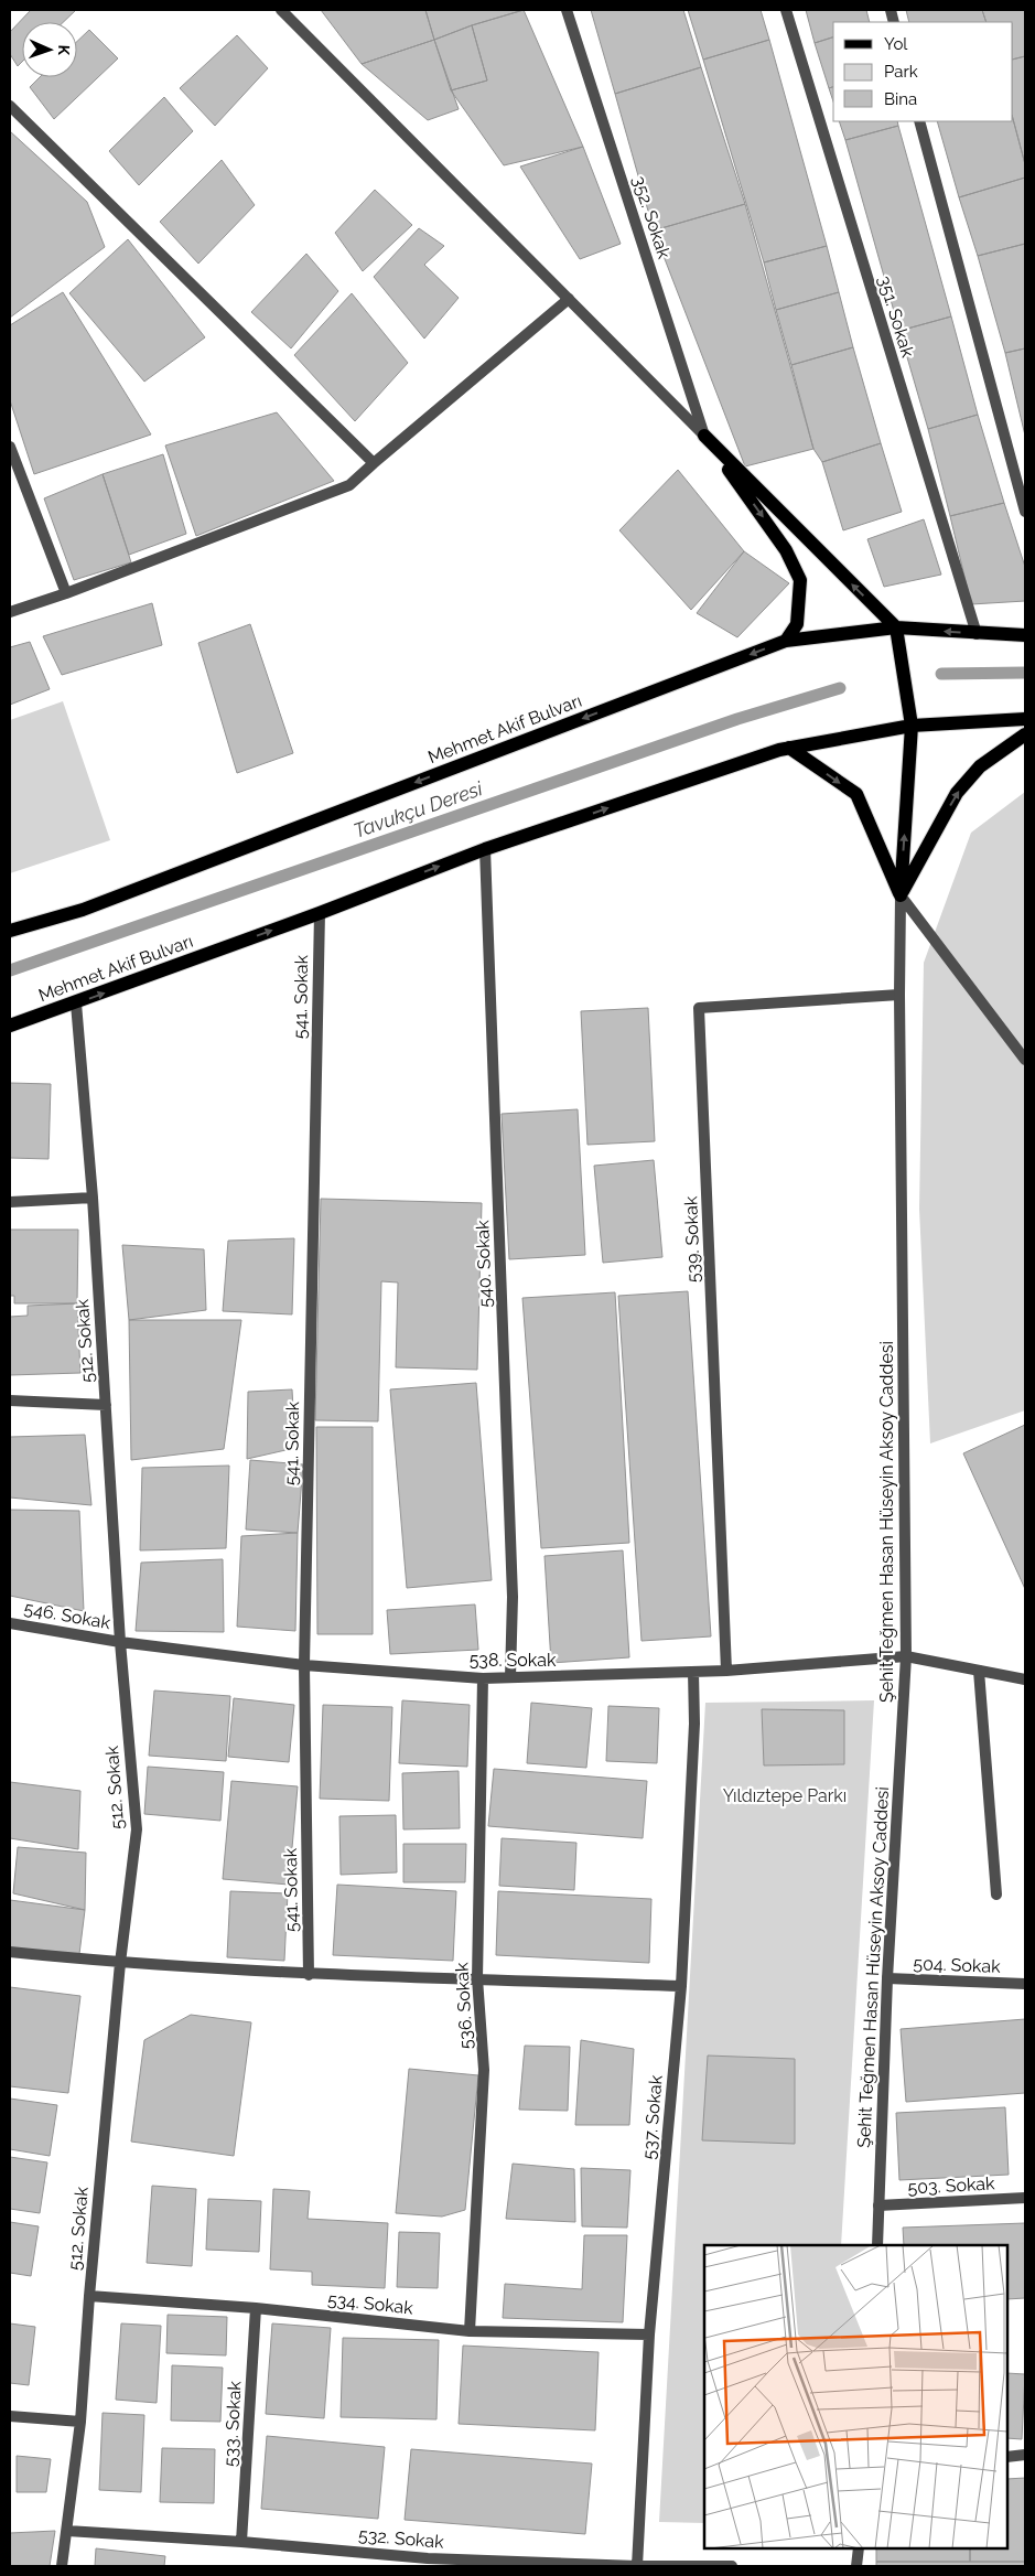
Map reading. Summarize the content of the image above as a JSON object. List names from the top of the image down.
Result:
{
  "streets": {
    "main road": ["Mehmet Akif Bulvarı"],
    "street": [
      "352. Sokak",
      "351. Sokak",
      "541. Sokak",
      "539. Sokak",
      "540. Sokak",
      "512. Sokak",
      "Şehit Teğmen Hasan Hüseyin Aksoy Caddesi",
      "546. Sokak",
      "538. Sokak",
      "504. Sokak",
      "536. Sokak",
      "537. Sokak",
      "503. Sokak",
      "534. Sokak",
      "533. Sokak",
      "532. Sokak"
    ]
  },
  "crossings": [
    ["351. Sokak", "Mehmet Akif Bulvarı"],
    ["Mehmet Akif Bulvarı", "541. Sokak"],
    ["Mehmet Akif Bulvarı", "540. Sokak"],
    ["Mehmet Akif Bulvarı", "512. Sokak"],
    ["541. Sokak", "538. Sokak"],
    ["539. Sokak", "Şehit Teğmen Hasan Hüseyin Aksoy Caddesi"],
    ["539. Sokak", "538. Sokak"],
    ["540. Sokak", "538. Sokak"],
    ["512. Sokak", "546. Sokak"],
    ["512. Sokak", "538. Sokak"],
    ["512. Sokak", "534. Sokak"],
    ["512. Sokak", "532. Sokak"],
    ["Şehit Teğmen Hasan Hüseyin Aksoy Caddesi", "538. Sokak"],
    ["Şehit Teğmen Hasan Hüseyin Aksoy Caddesi", "504. Sokak"],
    ["Şehit Teğmen Hasan Hüseyin Aksoy Caddesi", "503. Sokak"],
    ["546. Sokak", "538. Sokak"],
    ["538. Sokak", "536. Sokak"],
    ["538. Sokak", "537. Sokak"],
    ["536. Sokak", "534. Sokak"],
    ["537. Sokak", "534. Sokak"],
    ["537. Sokak", "532. Sokak"],
    ["534. Sokak", "533. Sokak"],
    ["533. Sokak", "532. Sokak"]
  ],
  "water": ["Tavukçu Deresi"],
  "parks": ["Yıldıztepe Parkı"],
  "legend": ["Yol", "Park", "Bina"],
  "north": "right"
}
